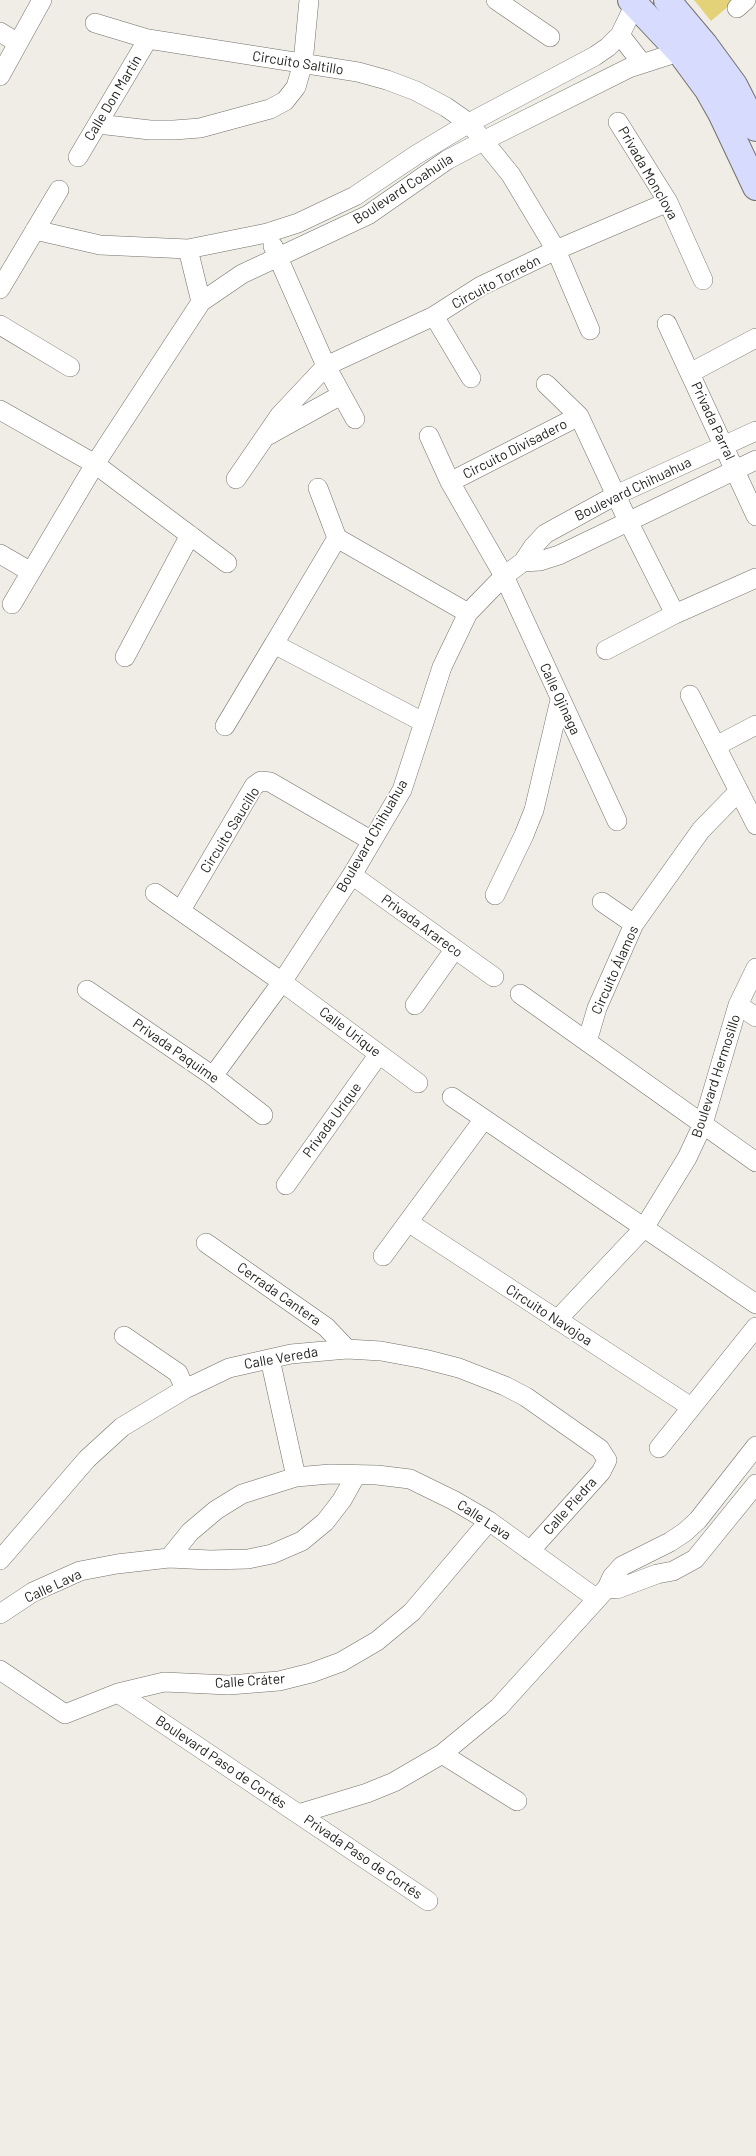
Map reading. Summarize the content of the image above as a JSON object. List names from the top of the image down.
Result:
{
  "streets": {
    "street": [
      "Circuito Saltillo",
      "Calle Don Martín",
      "Privada Monclova",
      "Boulevard Coahuila",
      "Circuito Torreón",
      "Privada Parral",
      "Circuito Divisadero",
      "Boulevard Chihuahua",
      "Calle Ojinaga",
      "Circuito Saucillo",
      "Privada Arareco",
      "Circuito Álamos",
      "Calle Urique",
      "Privada Paquime",
      "Boulevard Hermosillo",
      "Privada Urique",
      "Cerrada Cantera",
      "Circuito Navojoa",
      "Calle Vereda",
      "Calle Piedra",
      "Calle Lava",
      "Calle Cráter",
      "Boulevard Paso de Cortés",
      "Privada Paso de Cortés"
    ]
  },
  "crossings": [
    ["Circuito Saltillo", "Calle Don Martín"],
    ["Circuito Saltillo", "Boulevard Coahuila"],
    ["Circuito Saltillo", "Circuito Torreón"],
    ["Privada Monclova", "Circuito Torreón"],
    ["Privada Parral", "Boulevard Chihuahua"],
    ["Circuito Divisadero", "Boulevard Chihuahua"],
    ["Circuito Divisadero", "Calle Ojinaga"],
    ["Boulevard Chihuahua", "Calle Ojinaga"],
    ["Boulevard Chihuahua", "Circuito Saucillo"],
    ["Boulevard Chihuahua", "Privada Arareco"],
    ["Boulevard Chihuahua", "Calle Urique"],
    ["Boulevard Chihuahua", "Privada Paquime"],
    ["Calle Urique", "Privada Urique"],
    ["Boulevard Hermosillo", "Circuito Navojoa"],
    ["Cerrada Cantera", "Calle Vereda"],
    ["Calle Vereda", "Calle Piedra"],
    ["Calle Piedra", "Calle Lava"],
    ["Calle Lava", "Calle Cráter"],
    ["Calle Lava", "Boulevard Paso de Cortés"],
    ["Calle Cráter", "Boulevard Paso de Cortés"],
    ["Boulevard Paso de Cortés", "Privada Paso de Cortés"]
  ]
}
